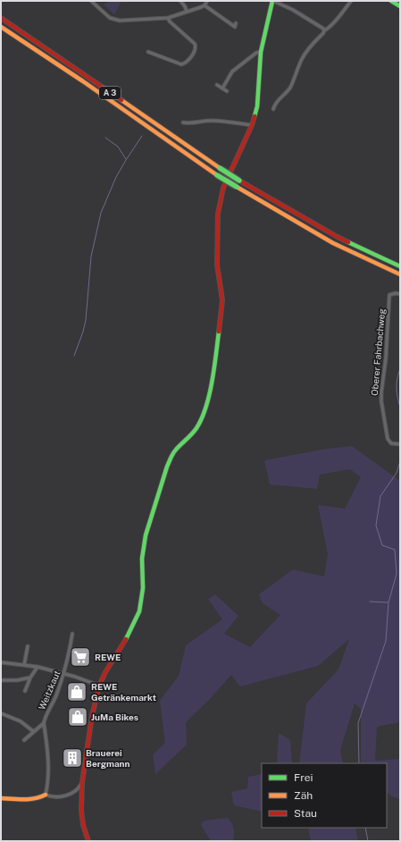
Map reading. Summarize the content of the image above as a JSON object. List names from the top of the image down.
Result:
{
  "streets": {
    "main road": ["A 3"],
    "street": ["Oberer Fahrbachweg", "Weitzkaut"]
  },
  "places": {
    "supermarket": ["REWE"],
    "shop": ["REWE Getränkemarkt", "JuMa Bikes"],
    "building": ["Brauerei Bergmann"]
  },
  "legend": ["Frei", "Zäh", "Stau"]
}
